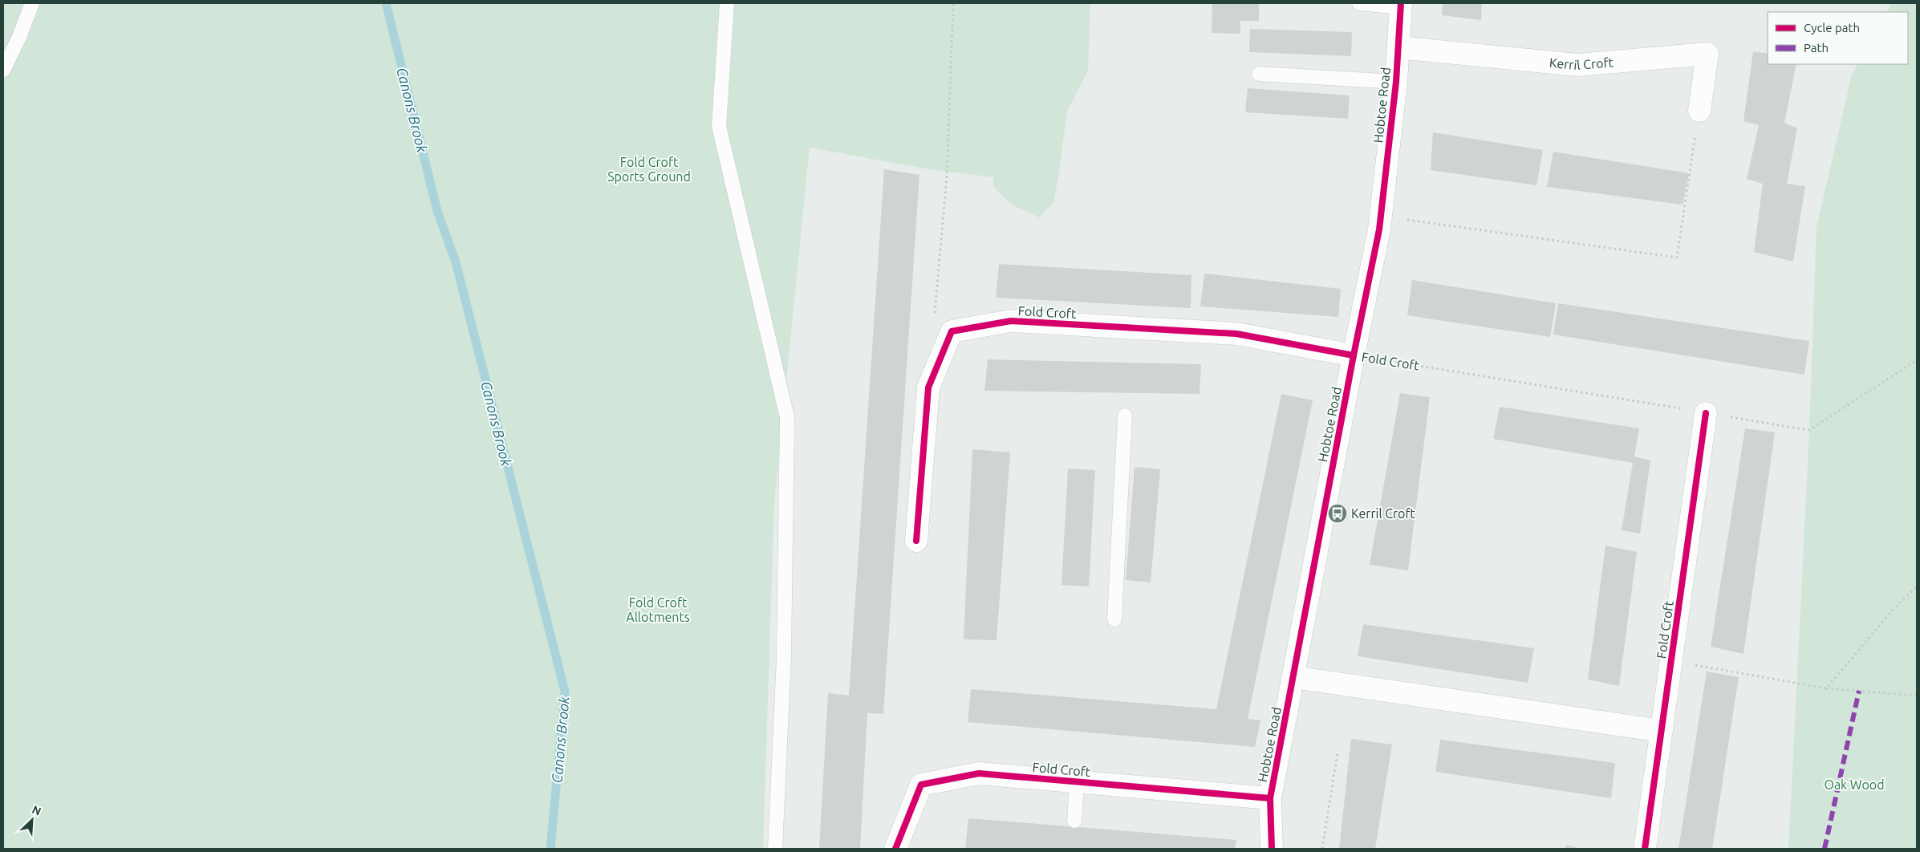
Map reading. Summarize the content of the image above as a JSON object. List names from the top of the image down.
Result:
{
  "streets": {
    "street": ["Kerril Croft", "Hobtoe Road", "Fold Croft"]
  },
  "crossings": [
    ["Kerril Croft", "Hobtoe Road"],
    ["Hobtoe Road", "Fold Croft"]
  ],
  "water": ["Canons Brook"],
  "parks": ["Fold Croft Sports Ground", "Fold Croft Allotments", "Oak Wood"],
  "places": {
    "bus stop": ["Kerril Croft"]
  },
  "legend": ["Cycle path", "Path"],
  "north": "top right"
}
